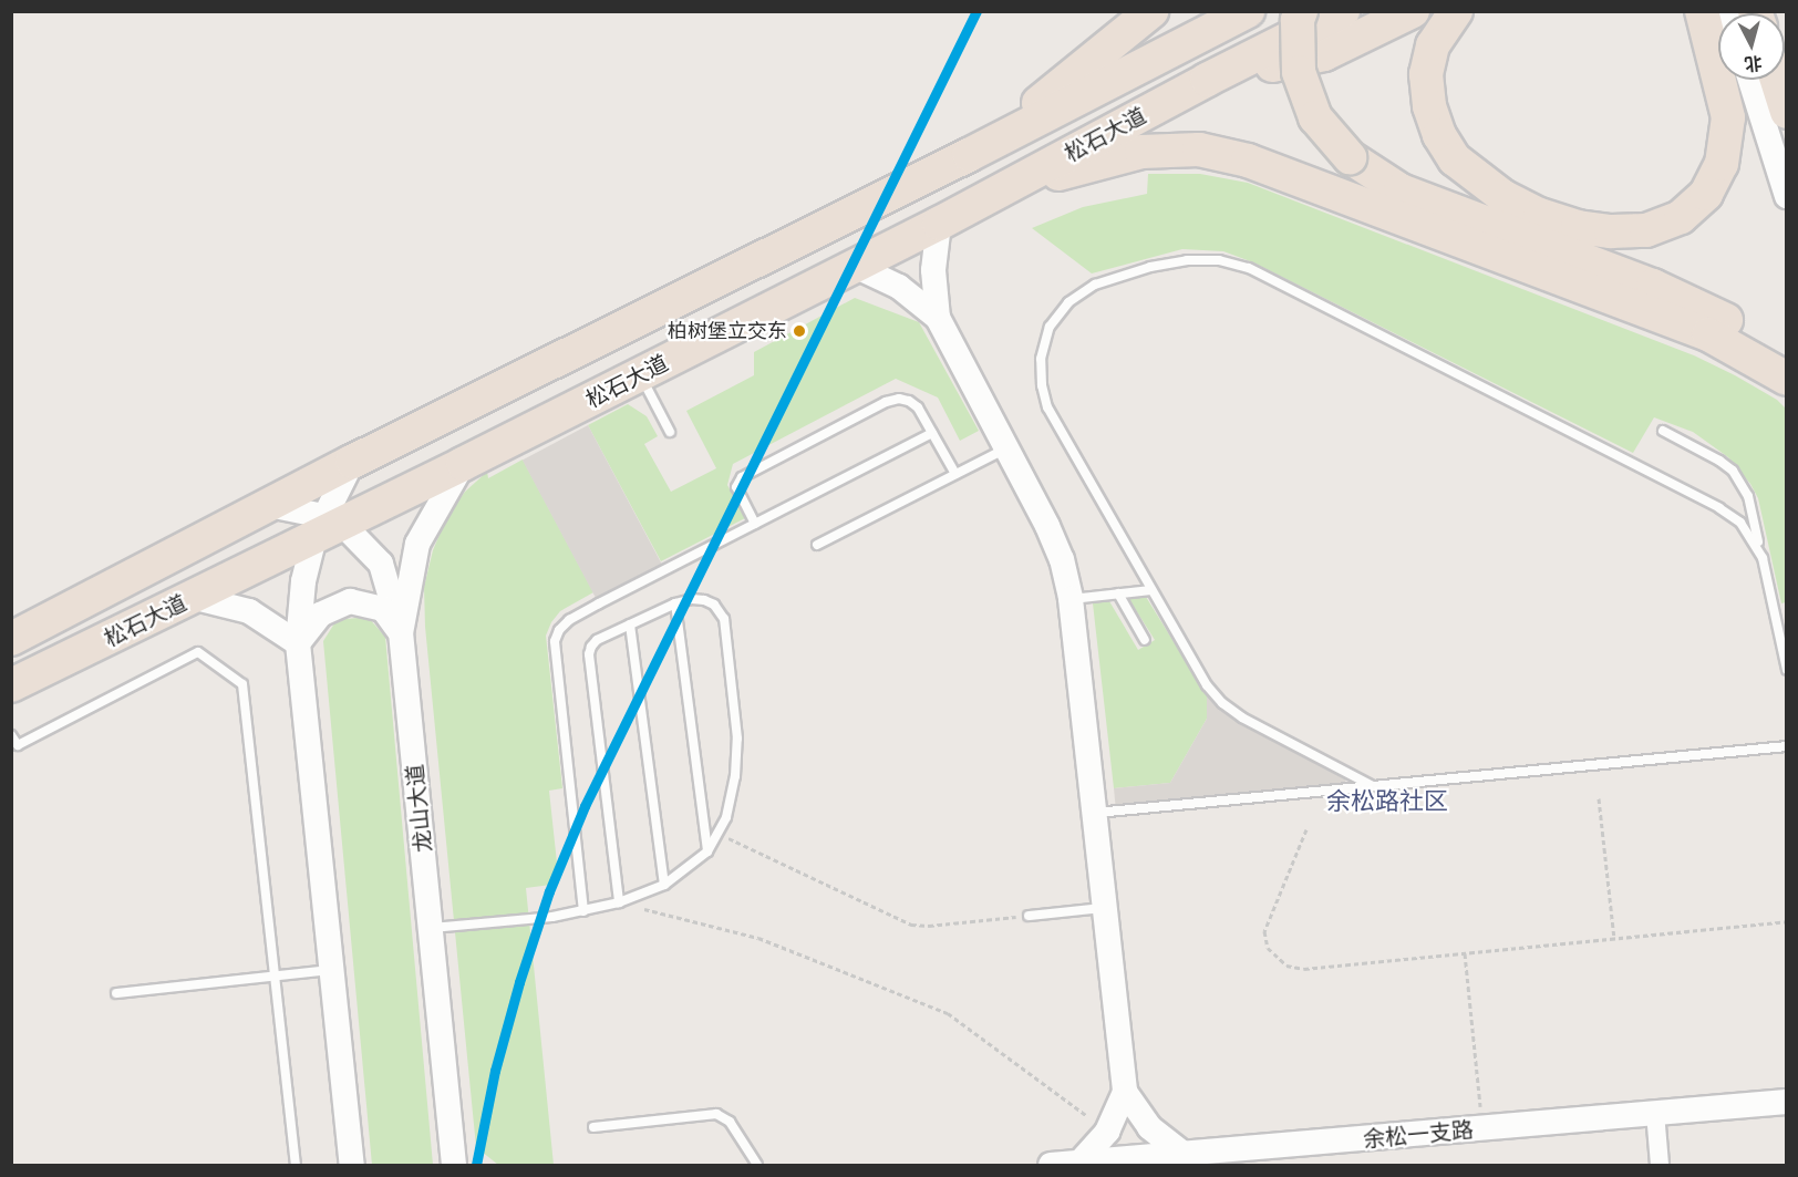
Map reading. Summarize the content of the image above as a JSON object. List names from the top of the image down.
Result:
{
  "streets": {
    "highway": ["松石大道"],
    "main road": ["龙山大道", "余松一支路"]
  },
  "crossings": [
    ["松石大道", "龙山大道"]
  ],
  "districts": ["余松路社区"],
  "places": ["柏树堡立交东"],
  "north": "bottom"
}
